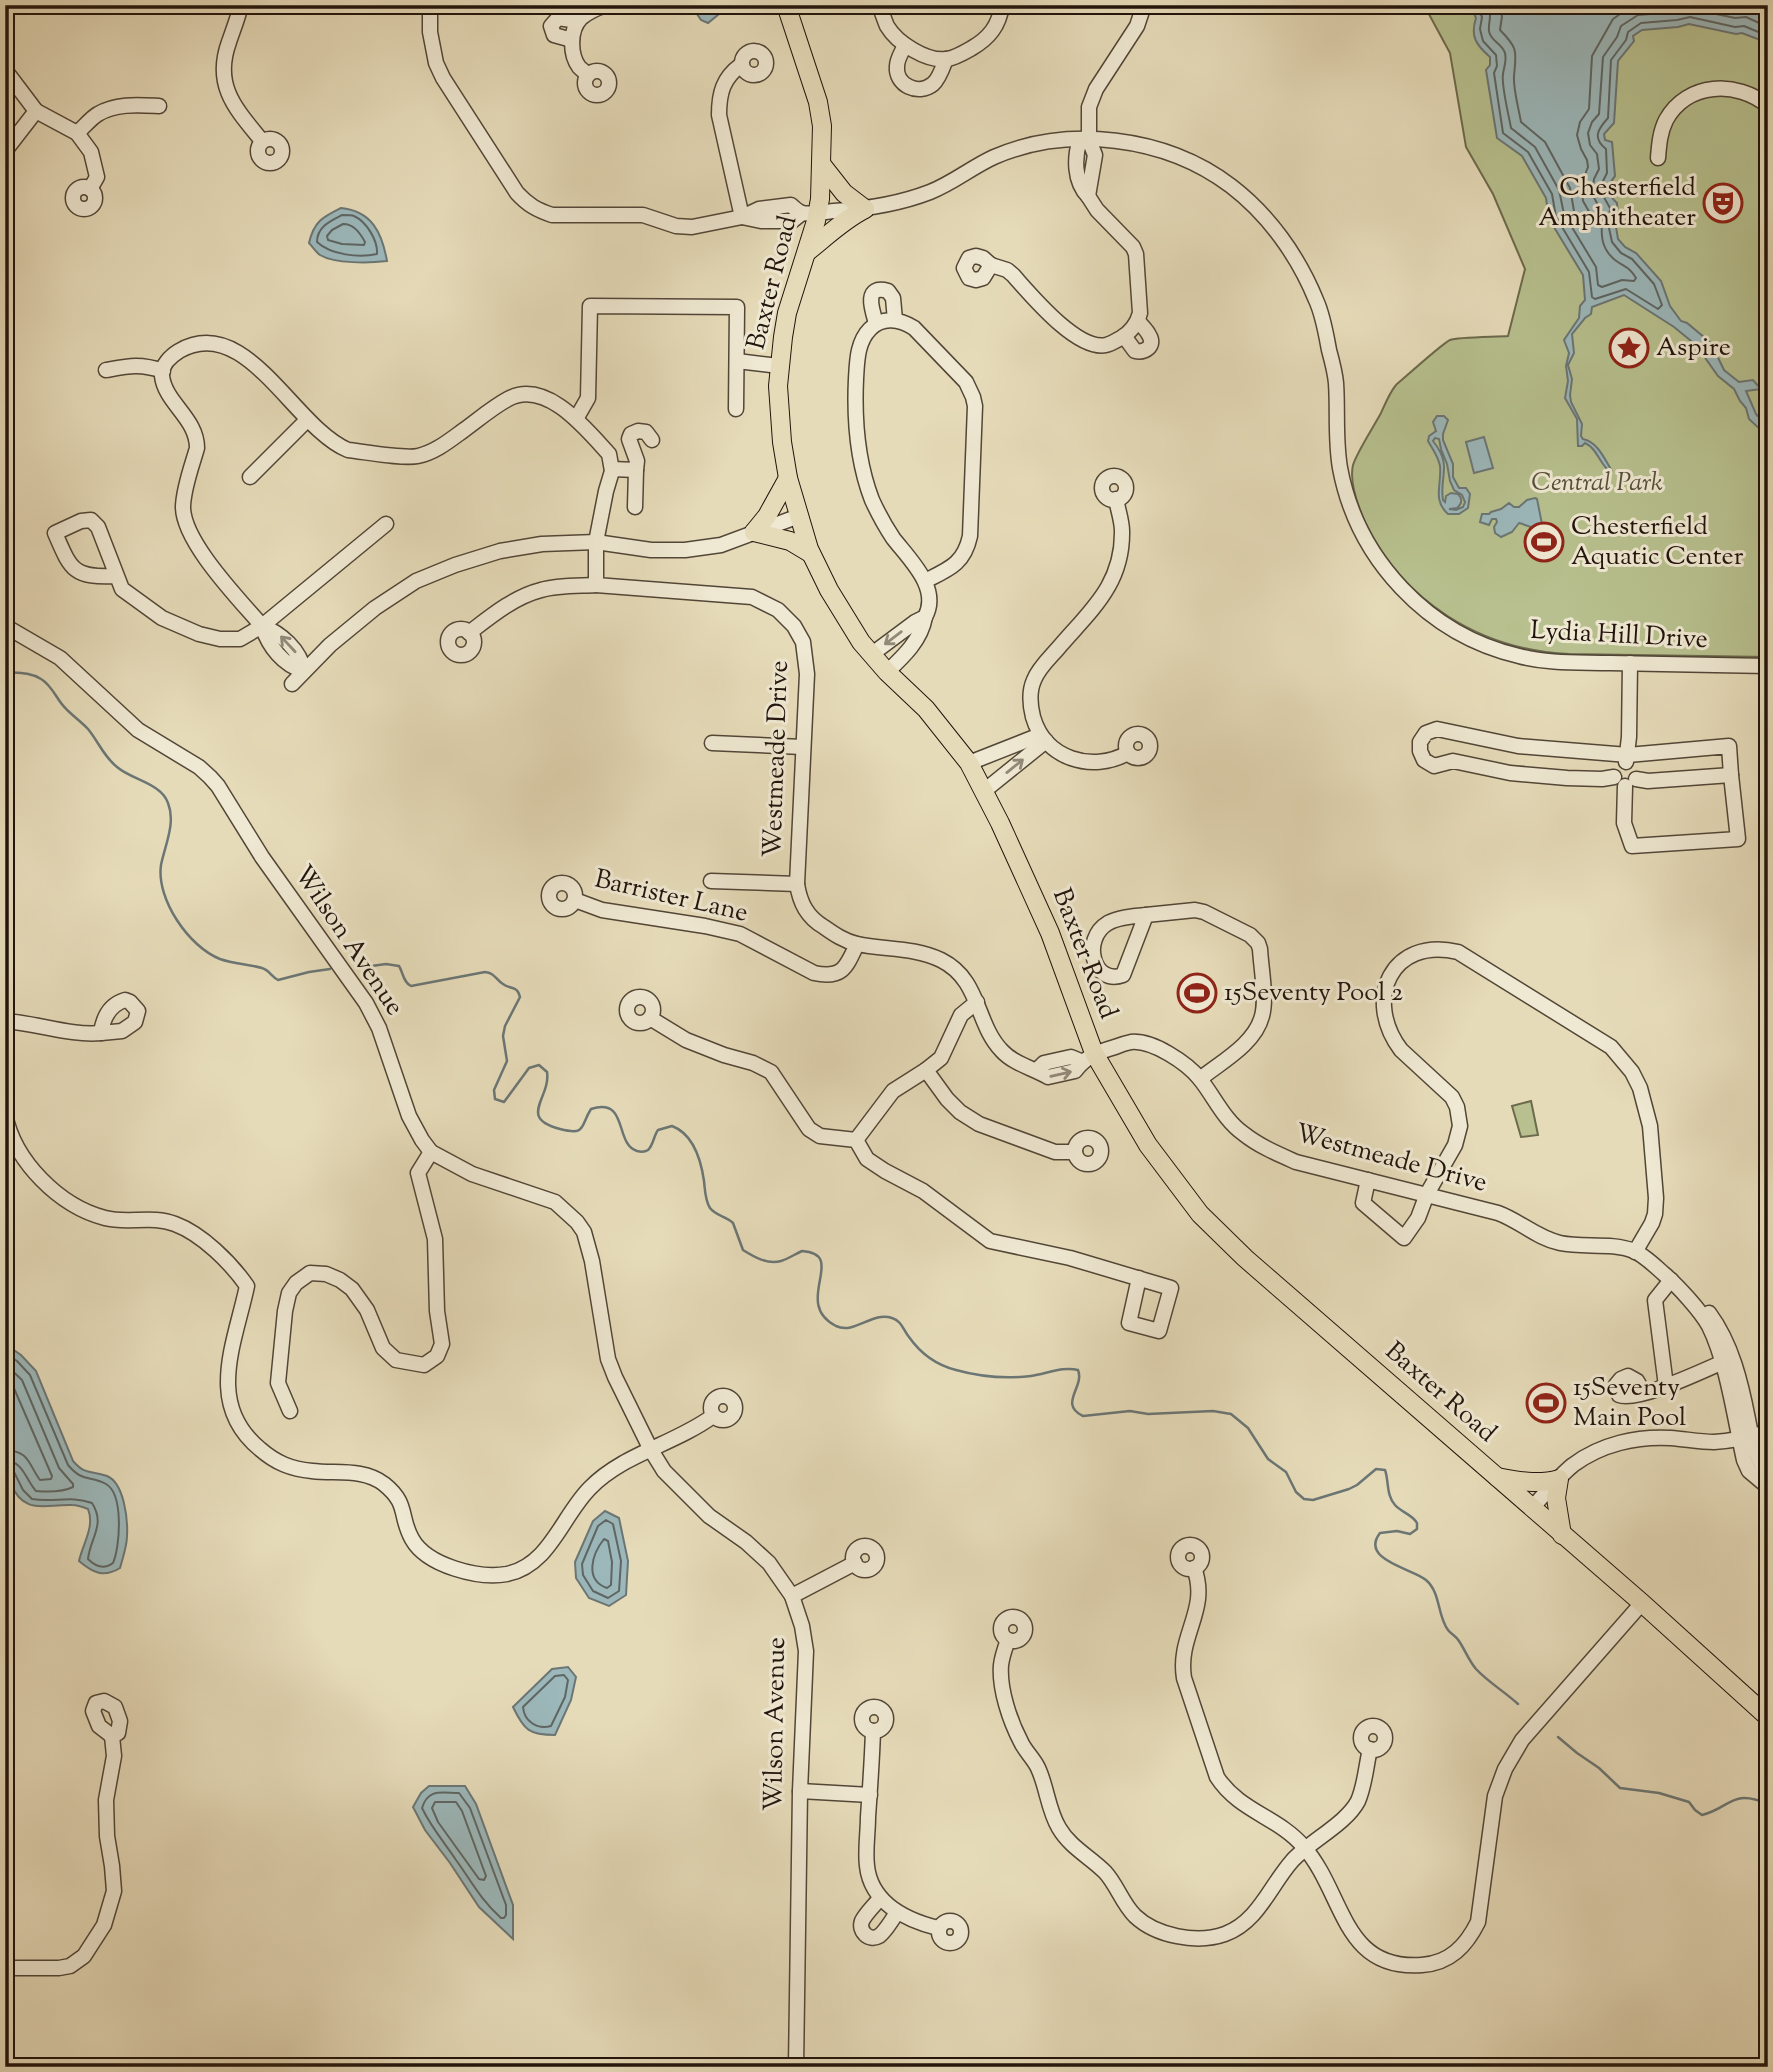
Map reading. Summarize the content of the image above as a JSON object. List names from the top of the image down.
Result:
{
  "streets": {
    "main road": ["Baxter Road"],
    "street": [
      "Lydia Hill Drive",
      "Westmeade Drive",
      "Barrister Lane",
      "Wilson Avenue"
    ]
  },
  "crossings": [
    ["Baxter Road", "Lydia Hill Drive"],
    ["Baxter Road", "Westmeade Drive"],
    ["Westmeade Drive", "Barrister Lane"]
  ],
  "parks": ["Central Park"],
  "places": {
    "theatre": ["Chesterfield Amphitheater"],
    "place": ["Aspire"],
    "sports": ["Chesterfield Aquatic Center", "15Seventy Pool 2", "15Seventy Main Pool"]
  }
}
